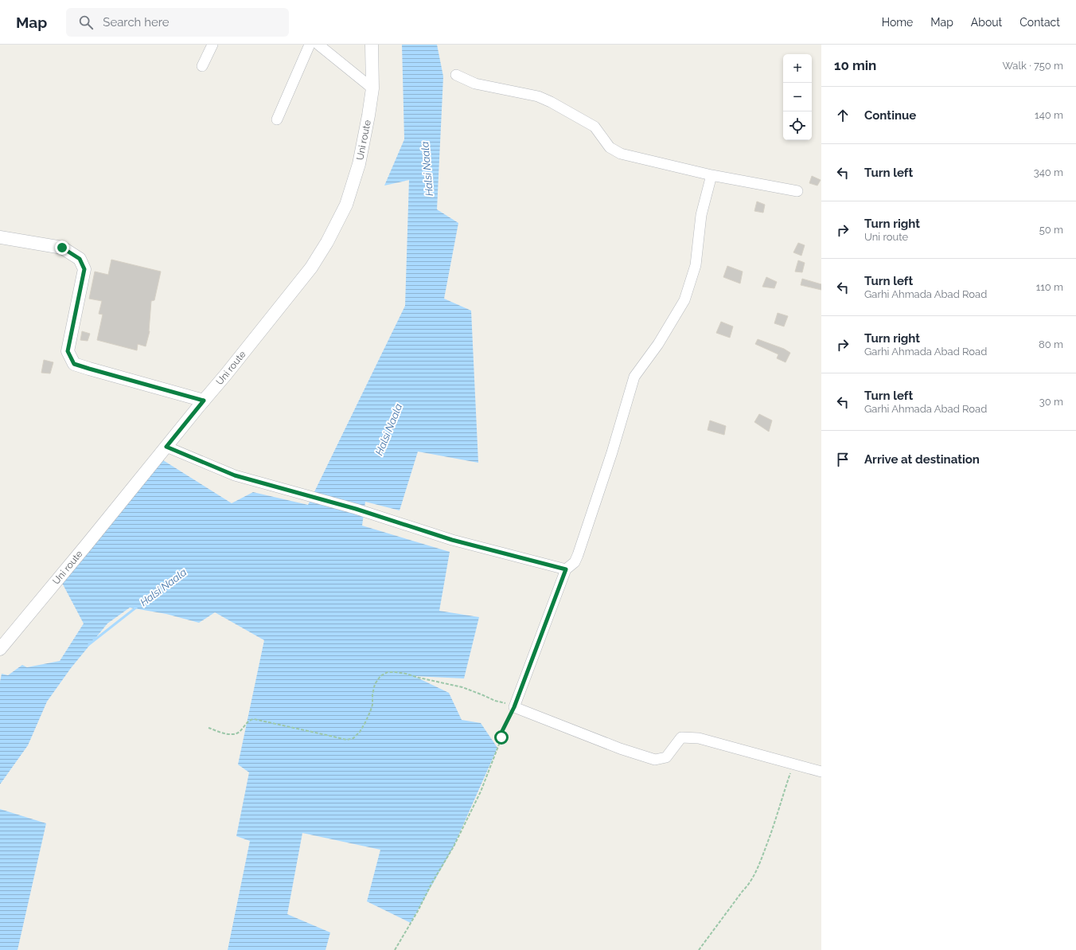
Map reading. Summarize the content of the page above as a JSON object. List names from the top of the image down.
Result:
{
  "streets": {
    "street": ["Uni route"]
  },
  "water": ["Halsi Naala"],
  "page": {
    "header": "Map",
    "search": "Search here",
    "nav": [
      "Home",
      "Map",
      "About",
      "Contact"
    ],
    "heading": ["10 min", "Walk · 750 m"],
    "map_buttons": ["+", "−"],
    "list": [
      ["Continue", "140 m"],
      ["Turn left", "340 m"],
      ["Turn right", "Uni route", "50 m"],
      ["Turn left", "Garhi Ahmada Abad Road", "110 m"],
      ["Turn right", "Garhi Ahmada Abad Road", "80 m"],
      ["Turn left", "Garhi Ahmada Abad Road", "30 m"],
      "Arrive at destination"
    ]
  }
}
